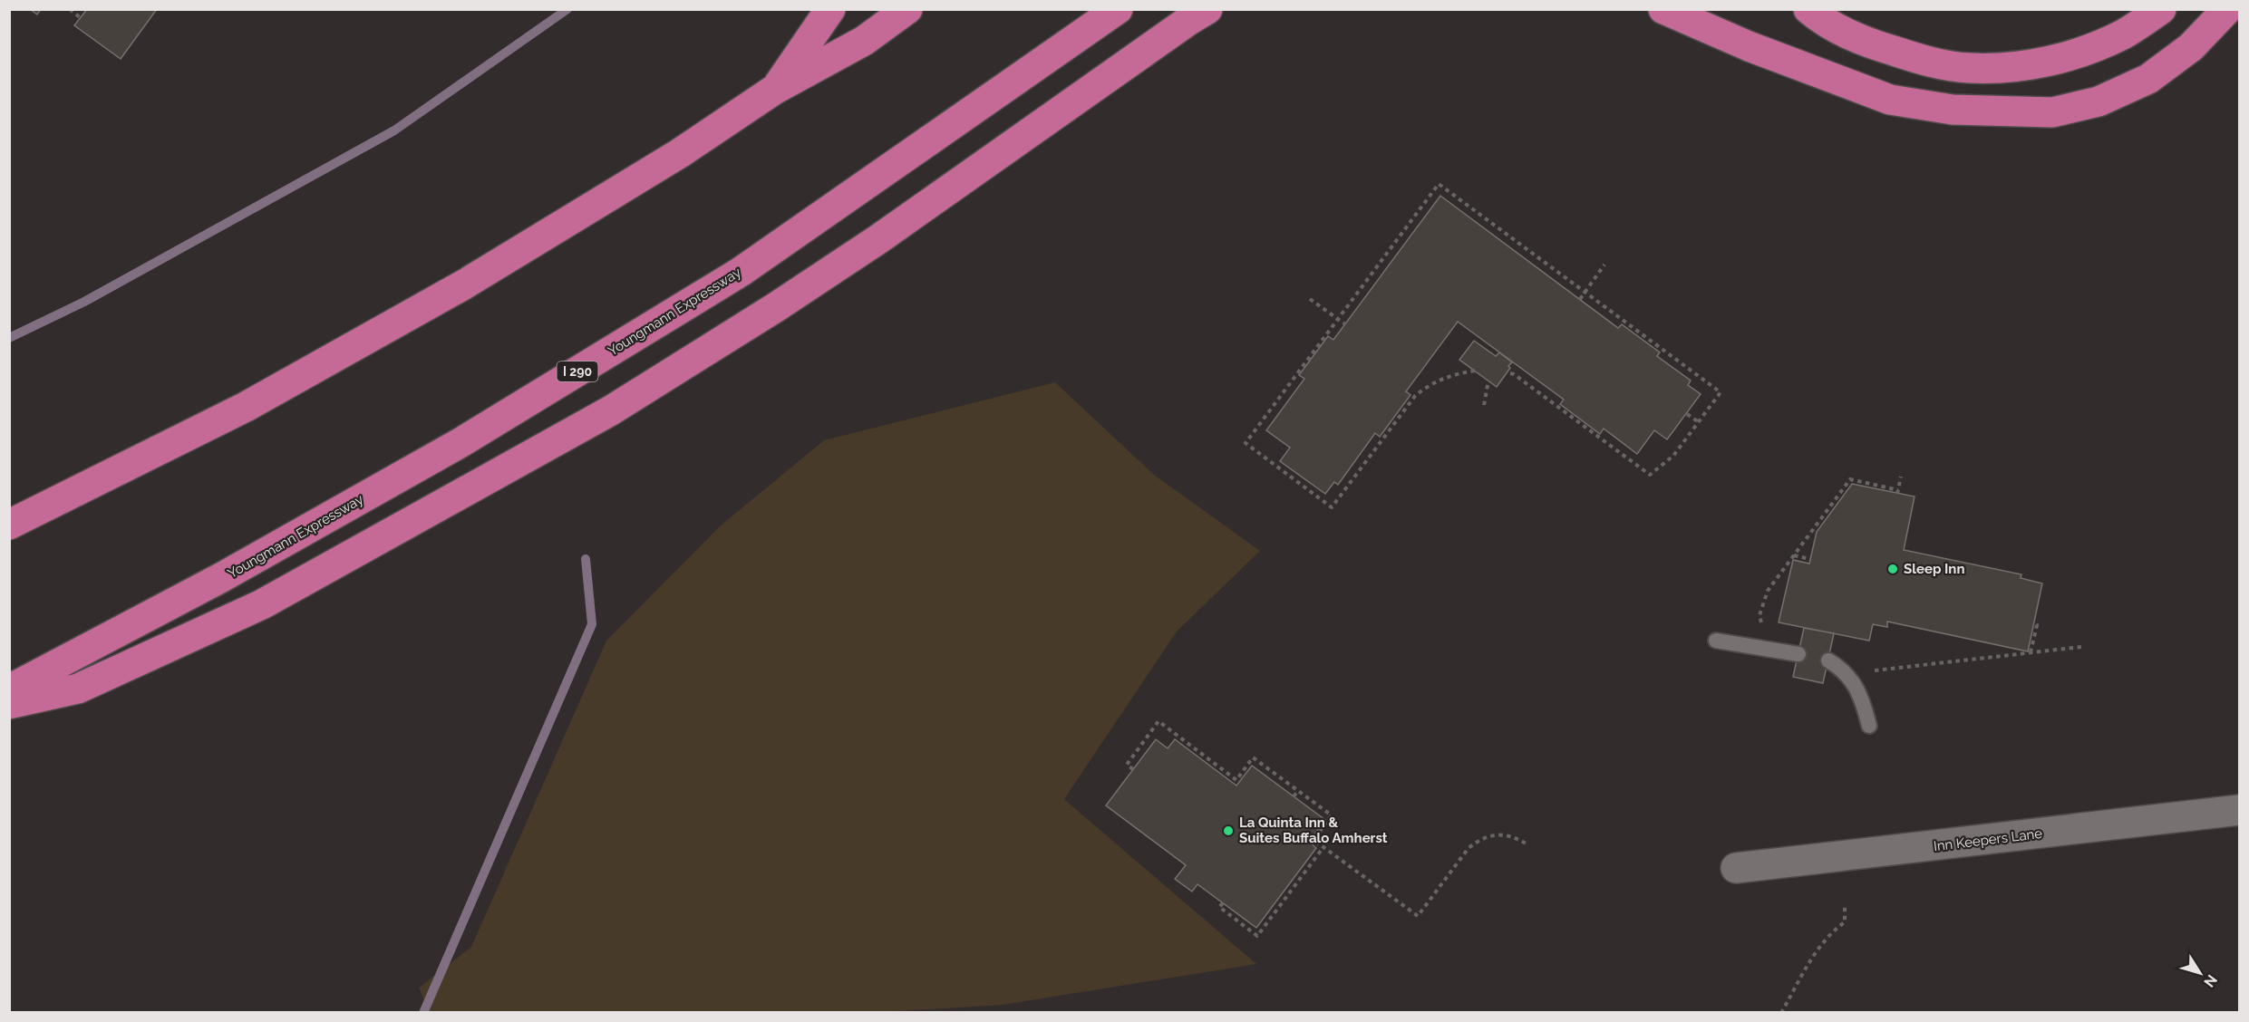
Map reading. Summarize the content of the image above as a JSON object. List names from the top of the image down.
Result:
{
  "streets": {
    "highway": ["Youngmann Expressway", "I 290"],
    "street": ["Inn Keepers Lane"]
  },
  "places": ["Sleep Inn", "La Quinta Inn & Suites Buffalo Amherst"],
  "north": "bottom right"
}
